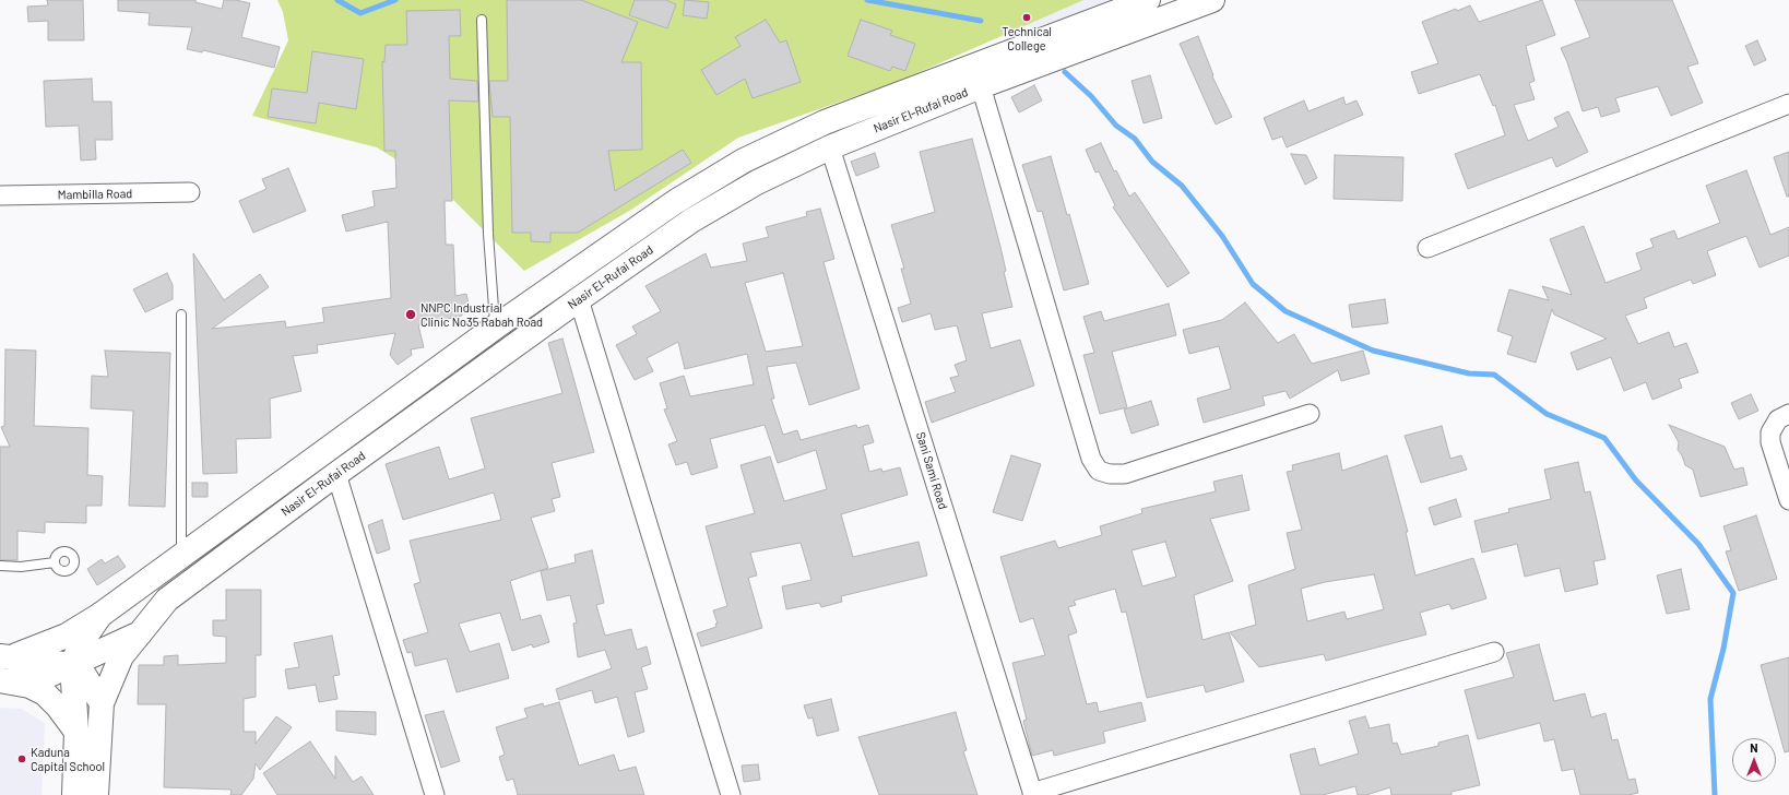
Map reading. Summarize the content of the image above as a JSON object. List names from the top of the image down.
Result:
{
  "streets": {
    "main road": ["Nasir El-Rufai Road"],
    "street": ["Mambilla Road", "Sani Sami Road"]
  },
  "crossings": [
    ["Nasir El-Rufai Road", "Sani Sami Road"]
  ],
  "places": ["Technical College", "NNPC Industrial Clinic No35 Rabah Road", "Kaduna Capital School"],
  "north": "top"
}
